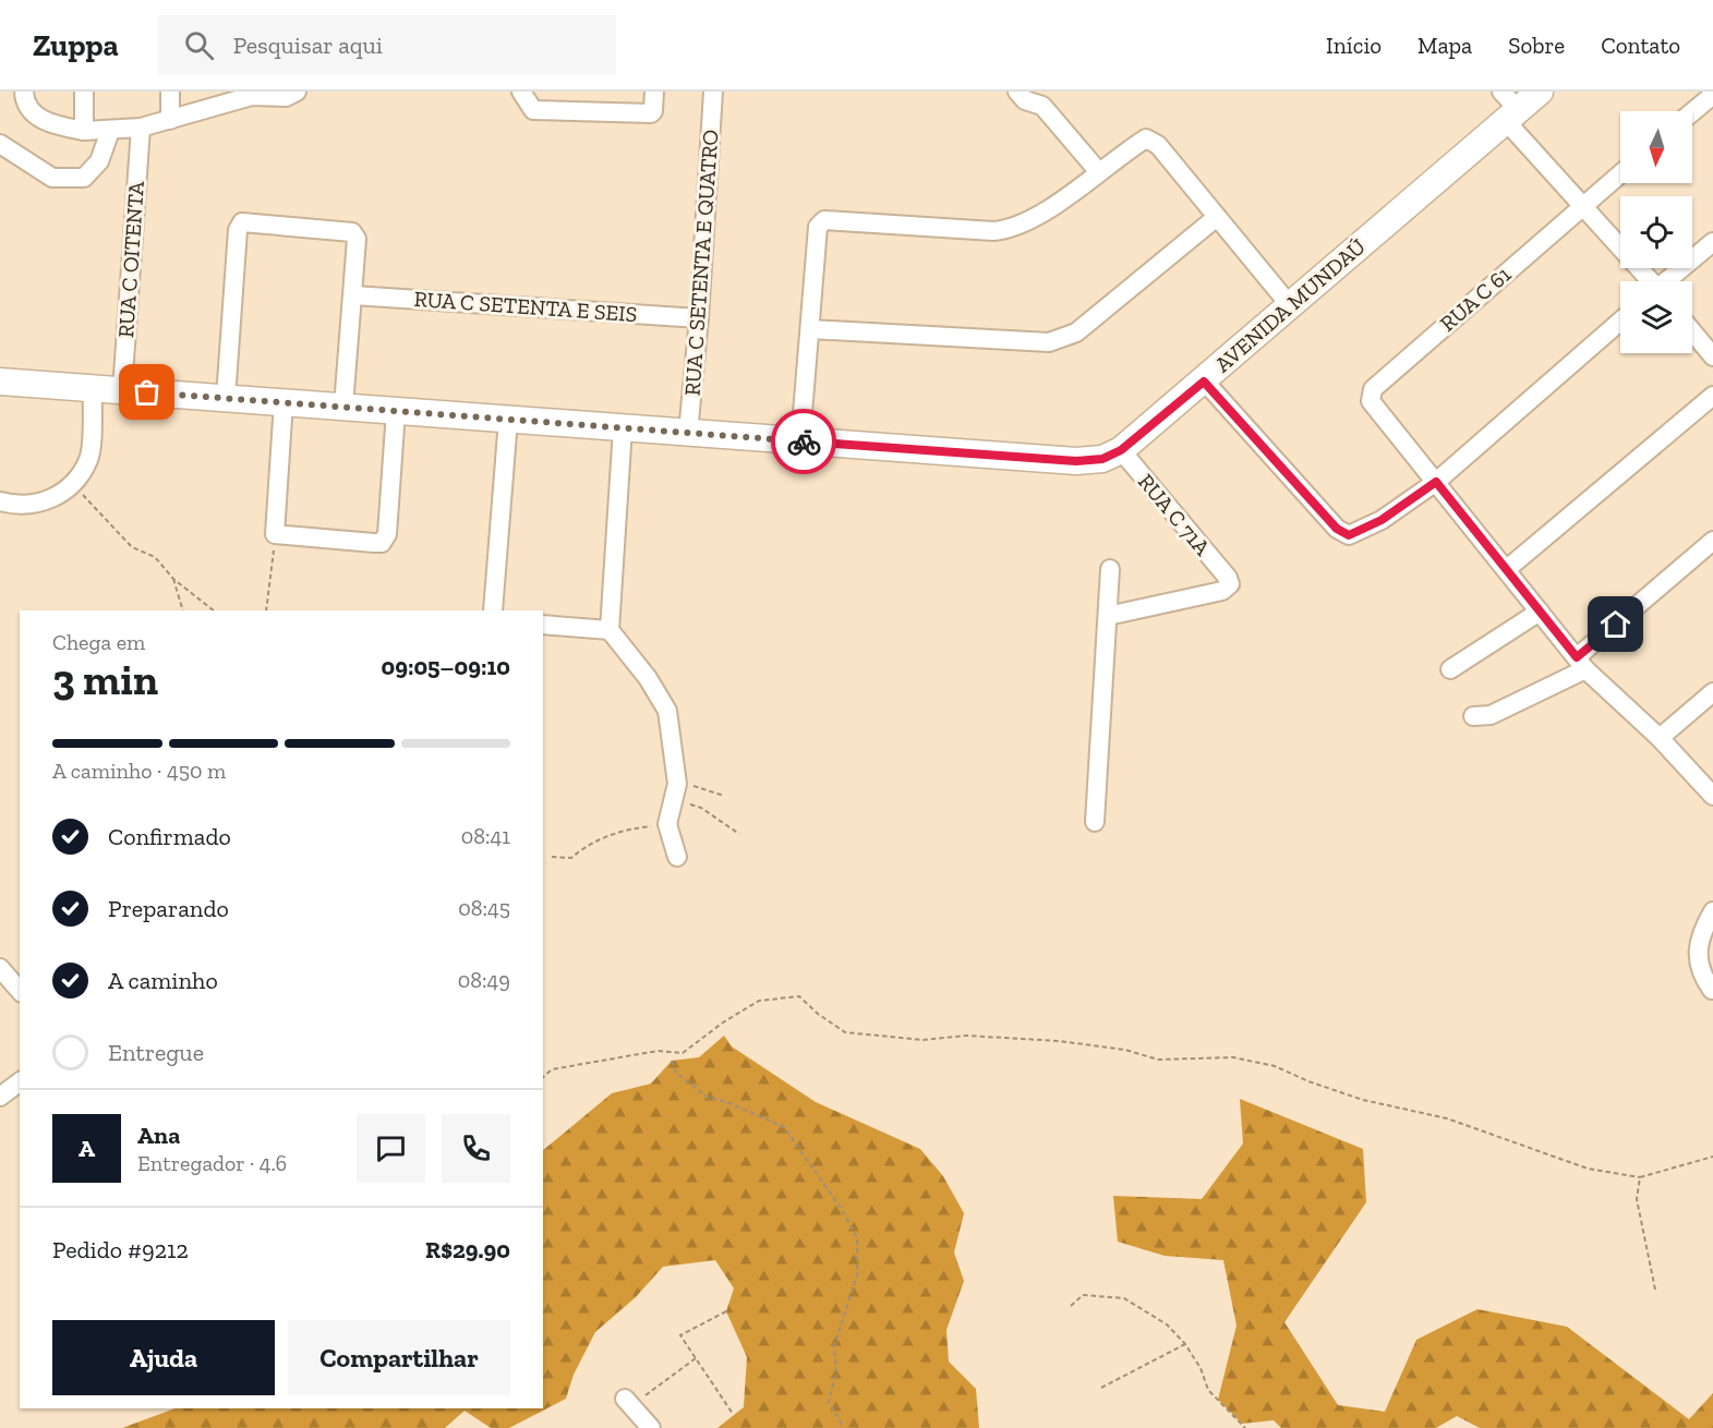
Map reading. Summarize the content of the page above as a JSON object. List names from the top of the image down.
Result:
{
  "streets": {
    "street": [
      "RUA C OITENTA",
      "RUA C SETENTA E QUATRO",
      "RUA C 61",
      "AVENIDA MUNDAÚ",
      "RUA C SETENTA E SEIS",
      "RUA C 71A"
    ]
  },
  "crossings": [
    ["RUA C OITENTA", "AVENIDA MUNDAÚ"],
    ["RUA C SETENTA E QUATRO", "AVENIDA MUNDAÚ"],
    ["RUA C SETENTA E QUATRO", "RUA C SETENTA E SEIS"],
    ["AVENIDA MUNDAÚ", "RUA C 71A"]
  ],
  "north": "bottom",
  "page": {
    "header": "Zuppa",
    "search": "Pesquisar aqui",
    "nav": [
      "Início",
      "Mapa",
      "Sobre",
      "Contato"
    ],
    "heading": ["3 min", "Chega em", "09:05–09:10"],
    "panel": [
      "Ana",
      "Entregador · 4.6",
      "Pedido #9212",
      "R$29.90"
    ],
    "bar": "A caminho · 450 m",
    "list": [
      ["Confirmado", "08:41"],
      ["Preparando", "08:45"],
      ["A caminho", "08:49"],
      "Entregue"
    ],
    "round": "A",
    "buttons": ["Ajuda", "Compartilhar"]
  }
}
